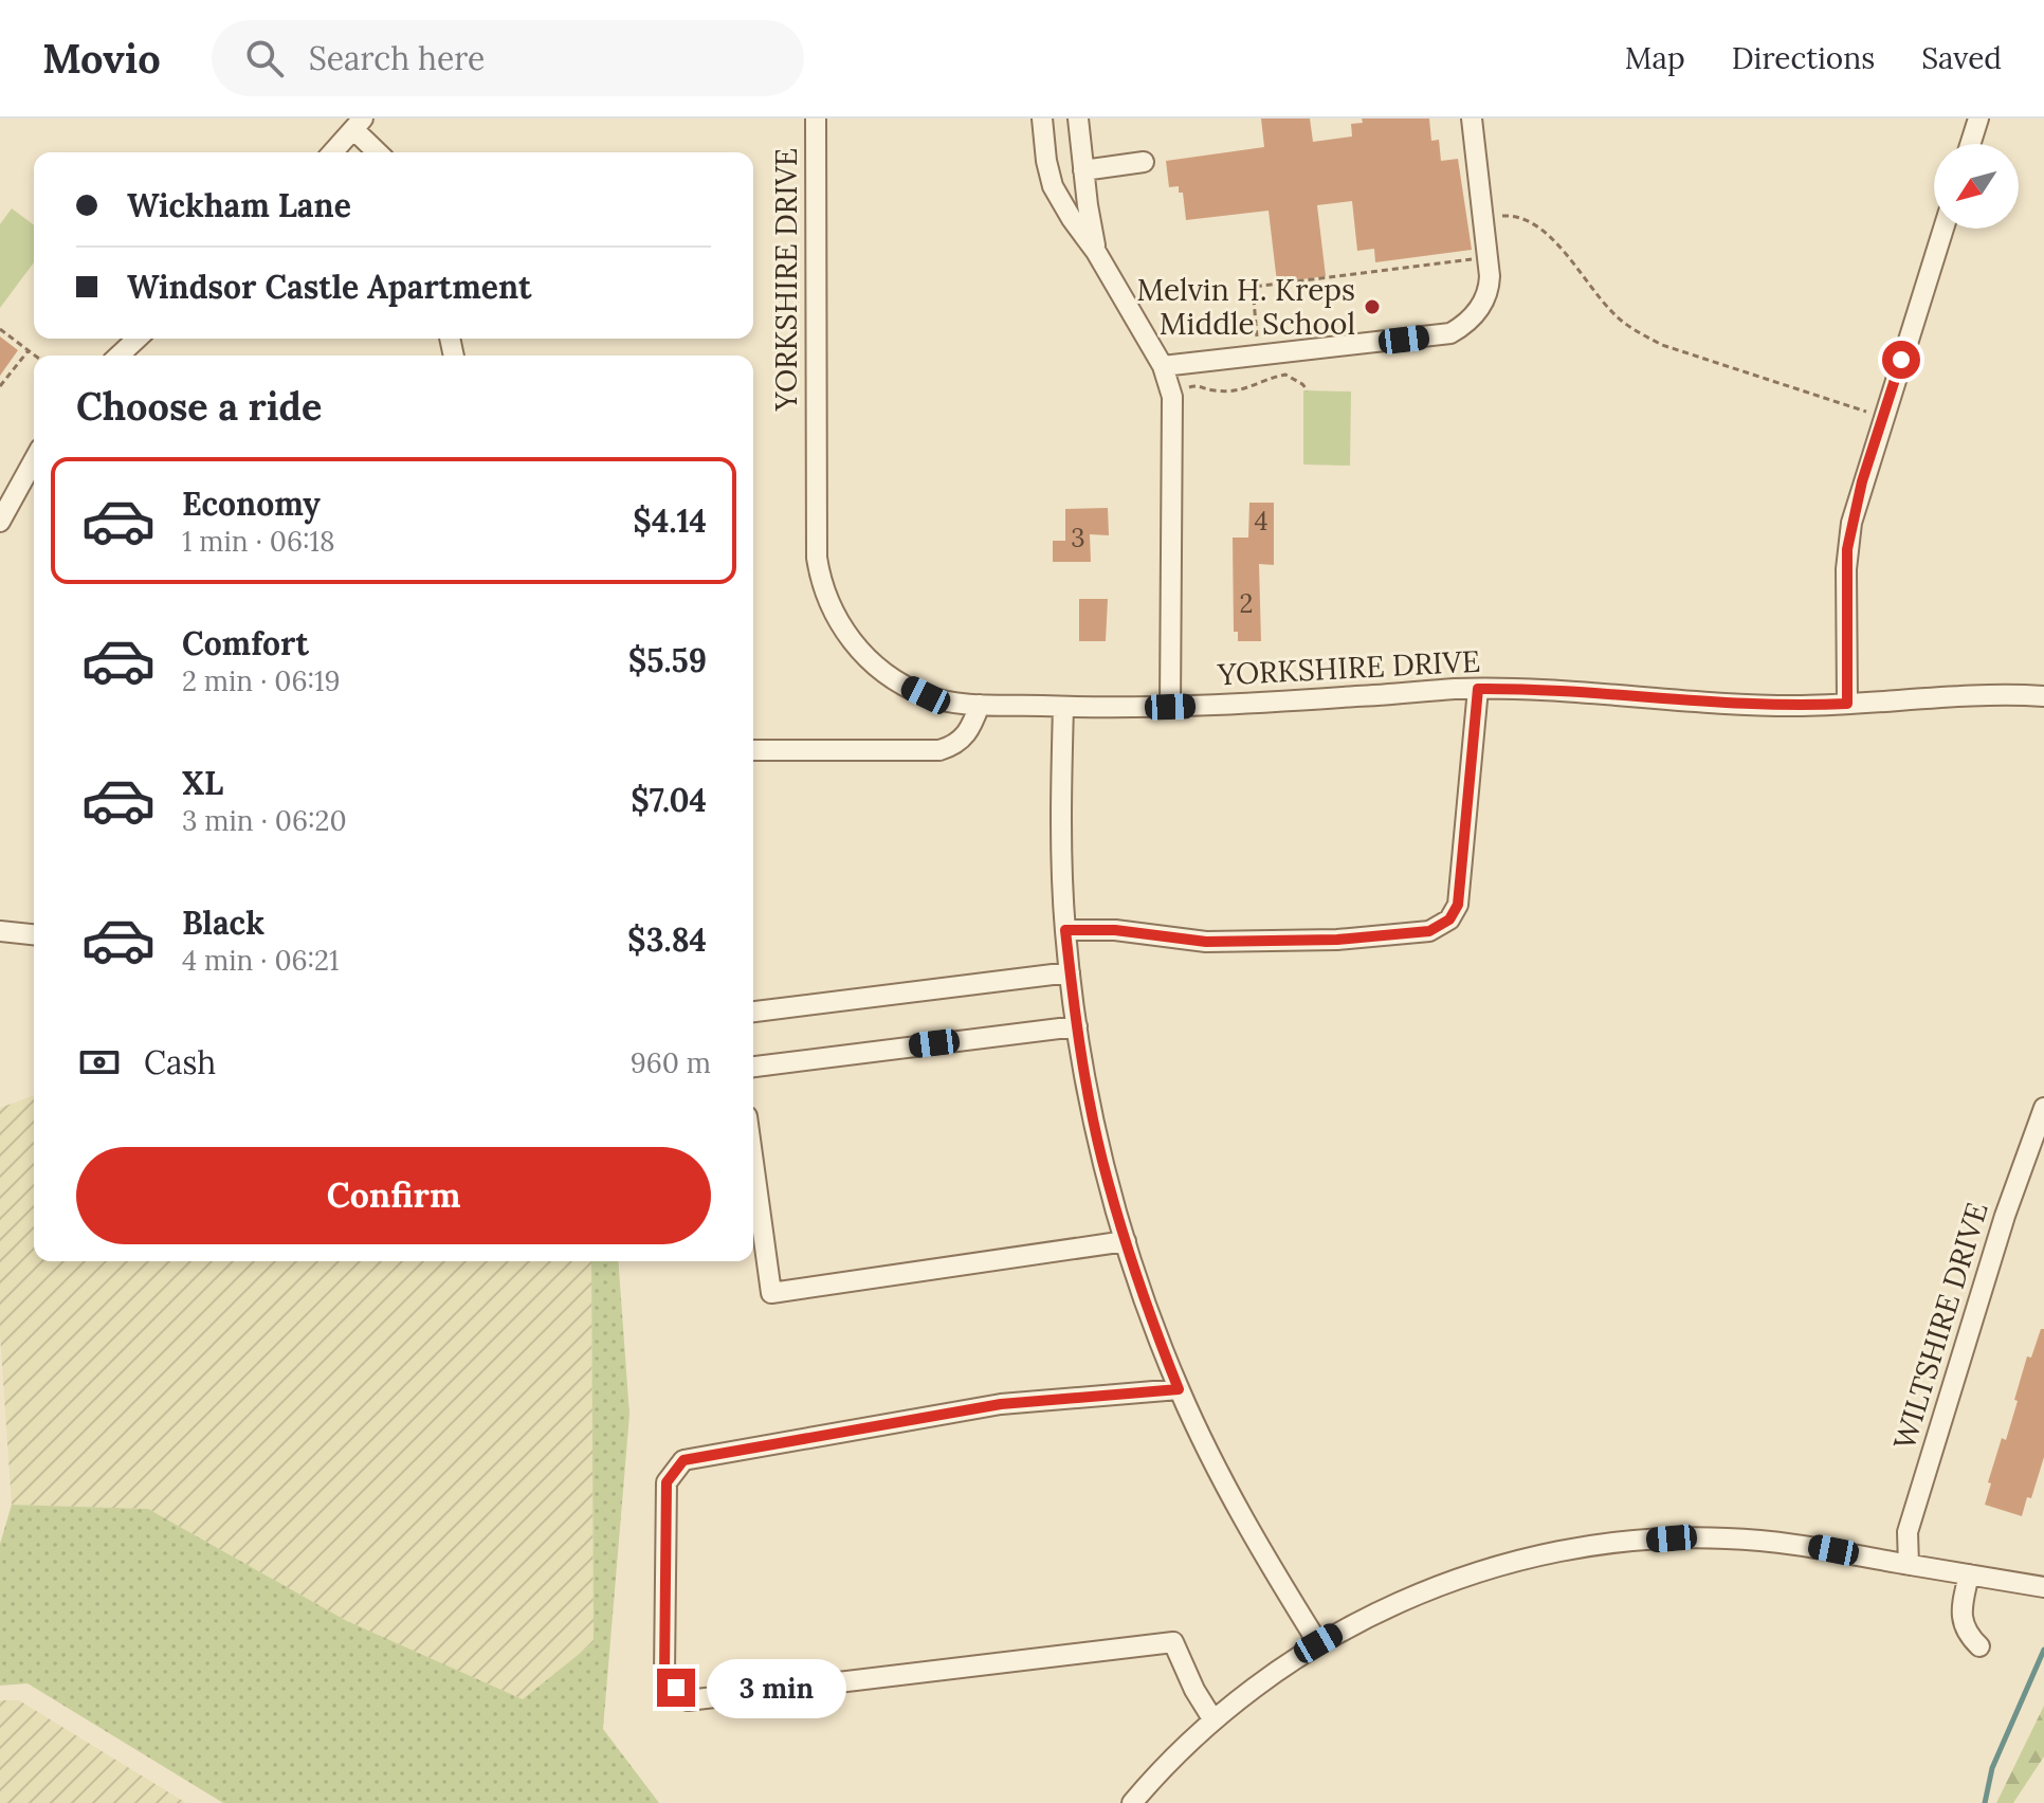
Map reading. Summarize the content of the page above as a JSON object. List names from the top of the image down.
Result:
{
  "streets": {
    "street": ["YORKSHIRE DRIVE", "WILTSHIRE DRIVE"]
  },
  "places": ["Melvin H. Kreps Middle School"],
  "house_numbers": ["4", "3", "2"],
  "north": "bottom left",
  "page": {
    "header": "Movio",
    "search": "Search here",
    "nav": ["Map", "Directions", "Saved"],
    "banner": ["Wickham Lane", "Windsor Castle Apartment"],
    "heading": "Choose a ride",
    "list": [
      {
        "name": "Economy",
        "note": "1 min · 06:18",
        "value": "$4.14"
      },
      {
        "name": "Comfort",
        "note": "2 min · 06:19",
        "value": "$5.59"
      },
      {
        "name": "XL",
        "note": "3 min · 06:20",
        "value": "$7.04"
      },
      {
        "name": "Black",
        "note": "4 min · 06:21",
        "value": "$3.84"
      }
    ],
    "pay": ["Cash", "960 m"],
    "buttons": "Confirm",
    "bubble": "3 min"
  }
}
